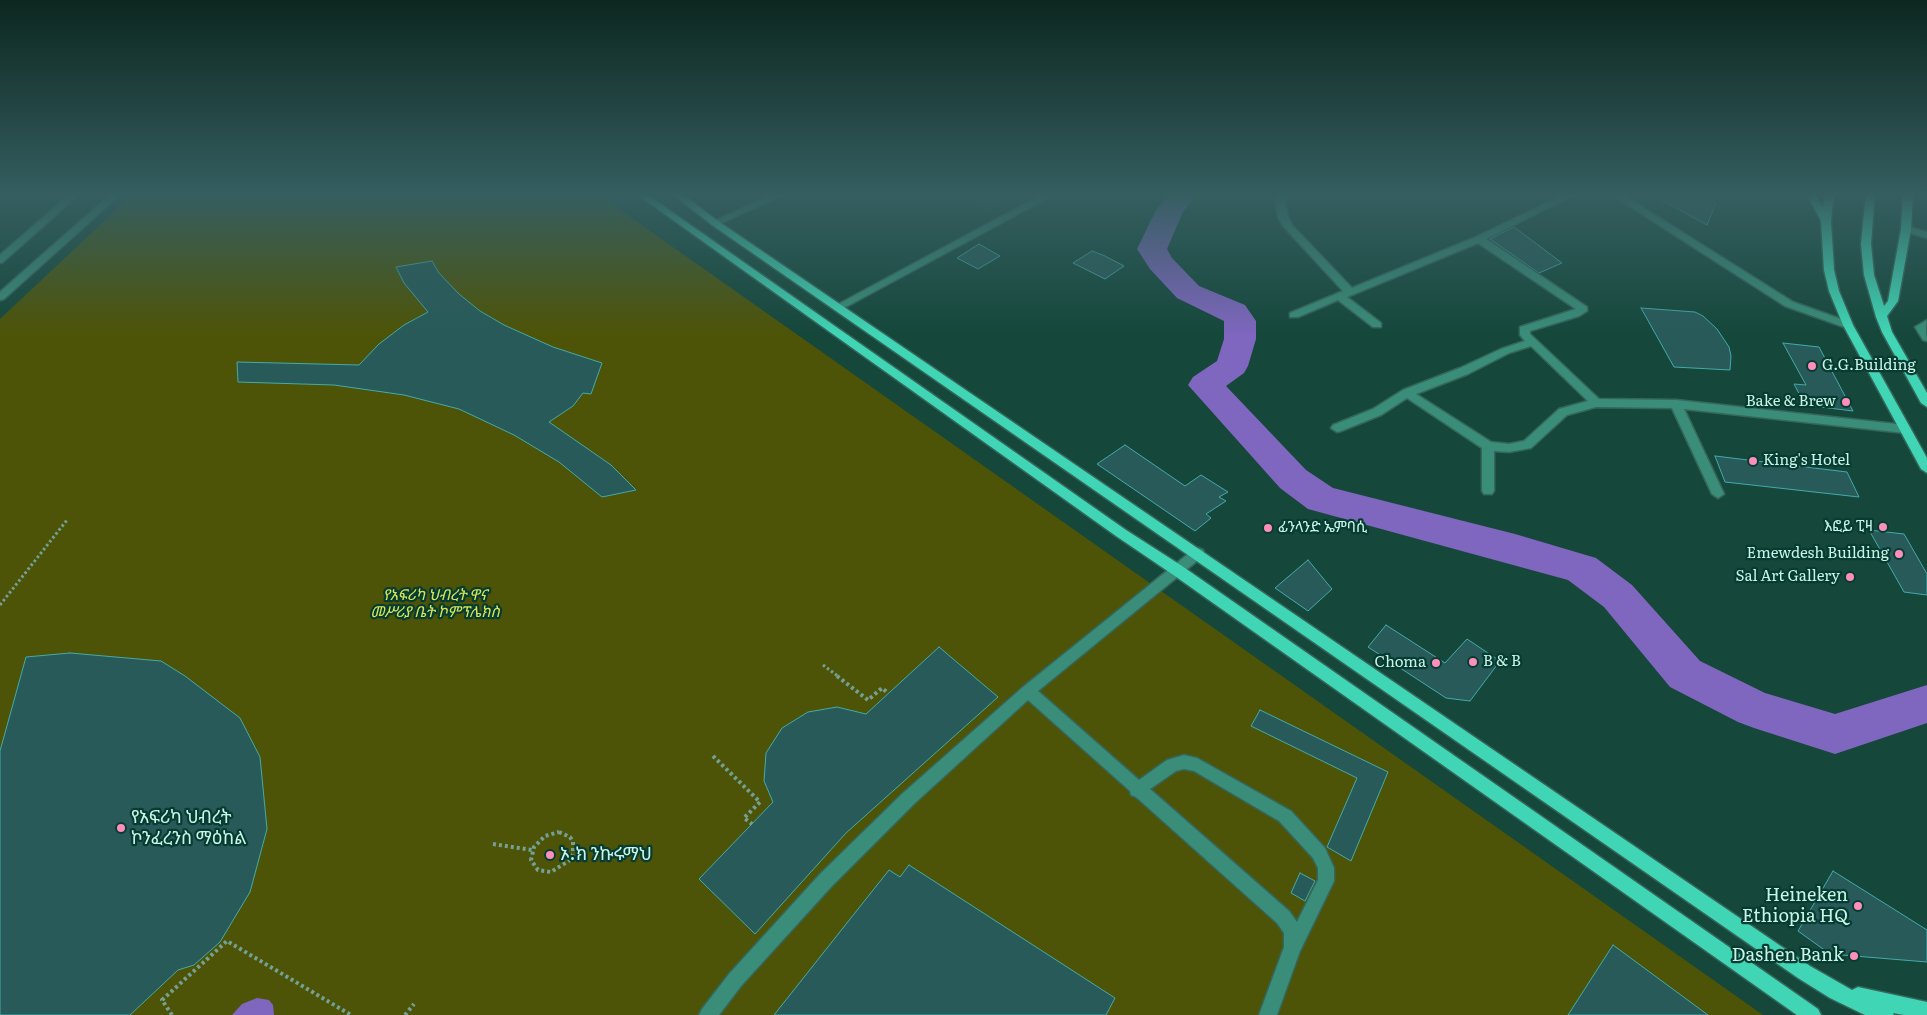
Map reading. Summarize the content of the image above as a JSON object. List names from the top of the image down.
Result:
{
  "parks": ["የአፍሪካ ህብረት ዋና መሥሪያ ቤት ኮምፕሌክስ"],
  "places": [
    "G.G.Building",
    "Bake & Brew",
    "King's Hotel",
    "እፎይ ፒዛ",
    "ፊንላንድ ኤምባሲ",
    "Emewdesh Building",
    "Sal Art Gallery",
    "B & B",
    "Choma",
    "የአፍሪካ ህብረት ኮንፈረንስ ማዕከል",
    "ኦ.ክ ንኩሩማህ",
    "Heineken Ethiopia HQ",
    "Dashen Bank"
  ]
}
